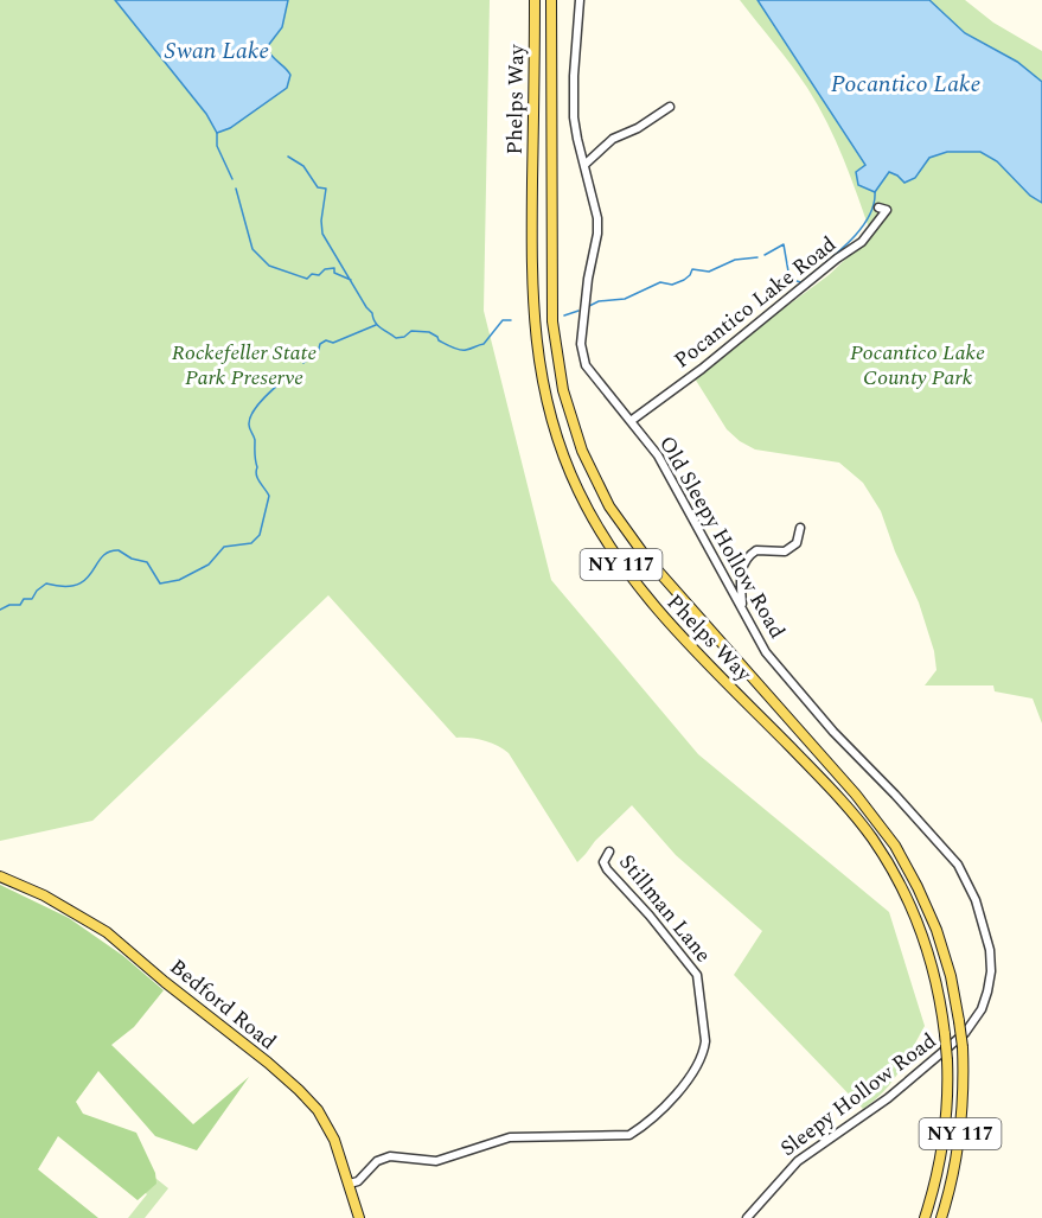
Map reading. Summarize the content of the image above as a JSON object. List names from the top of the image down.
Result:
{
  "streets": {
    "main road": ["Phelps Way", "NY 117", "Bedford Road"],
    "street": [
      "Pocantico Lake Road",
      "Old Sleepy Hollow Road",
      "Stillman Lane",
      "Sleepy Hollow Road"
    ]
  },
  "crossings": [
    ["Pocantico Lake Road", "Old Sleepy Hollow Road"],
    ["Old Sleepy Hollow Road", "Sleepy Hollow Road"],
    ["Stillman Lane", "Bedford Road"]
  ],
  "water": ["Swan Lake", "Pocantico Lake"],
  "parks": ["Rockefeller State Park Preserve", "Pocantico Lake County Park"]
}
